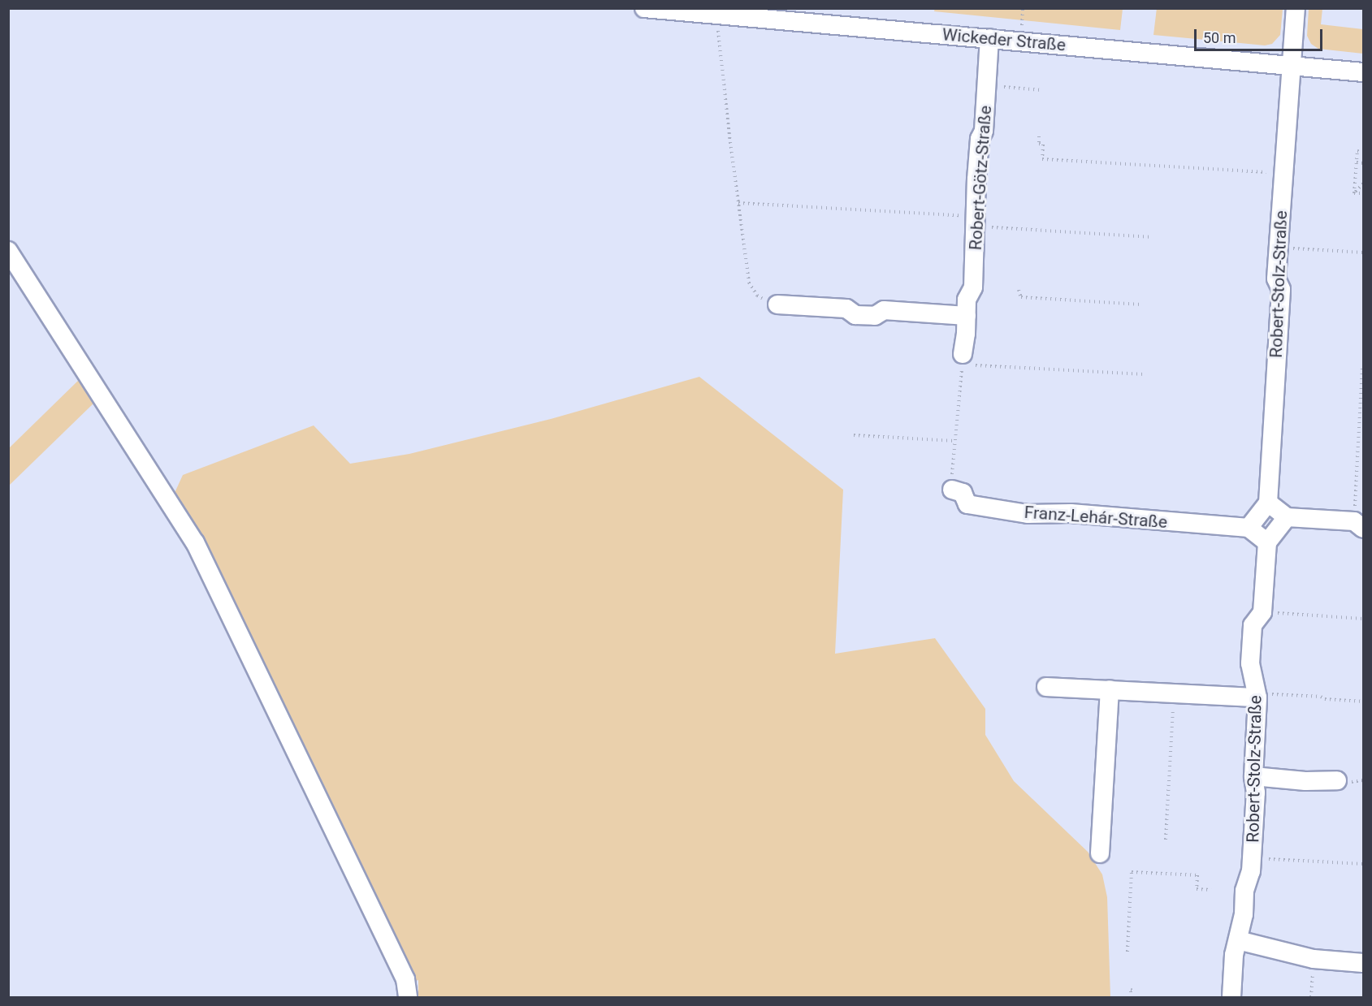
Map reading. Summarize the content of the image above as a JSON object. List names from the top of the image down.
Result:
{
  "streets": {
    "street": [
      "Wickeder Straße",
      "Robert-Götz-Straße",
      "Robert-Stolz-Straße",
      "Franz-Lehár-Straße"
    ]
  },
  "crossings": [
    ["Wickeder Straße", "Robert-Götz-Straße"],
    ["Wickeder Straße", "Robert-Stolz-Straße"]
  ],
  "scale_bar": "50 m"
}
